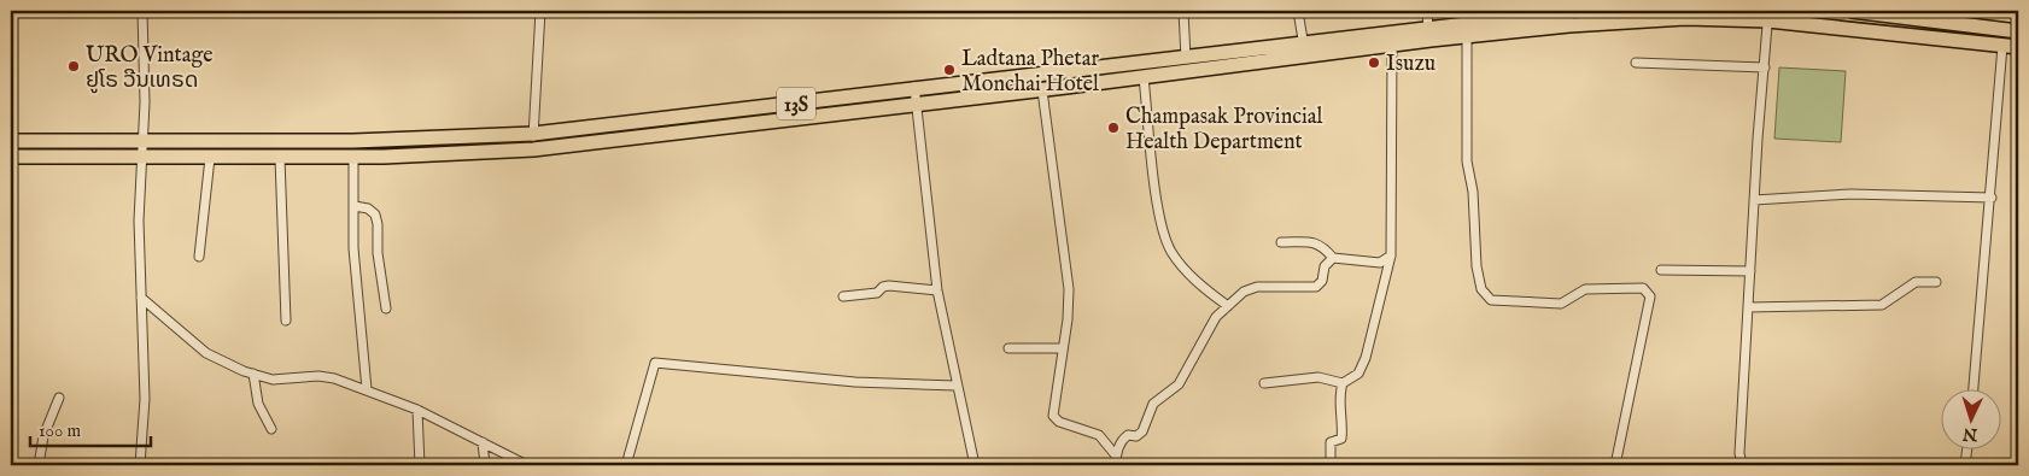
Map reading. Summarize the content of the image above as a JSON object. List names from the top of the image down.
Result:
{
  "streets": {
    "highway": ["13S"]
  },
  "places": [
    "Isuzu",
    "URO Vintage ຢູໂຣ ວີນເທຣດ",
    "Ladtana Phetar Monchai Hotel",
    "Champasak Provincial Health Department"
  ],
  "scale_bar": "100 m",
  "north": "bottom"
}
